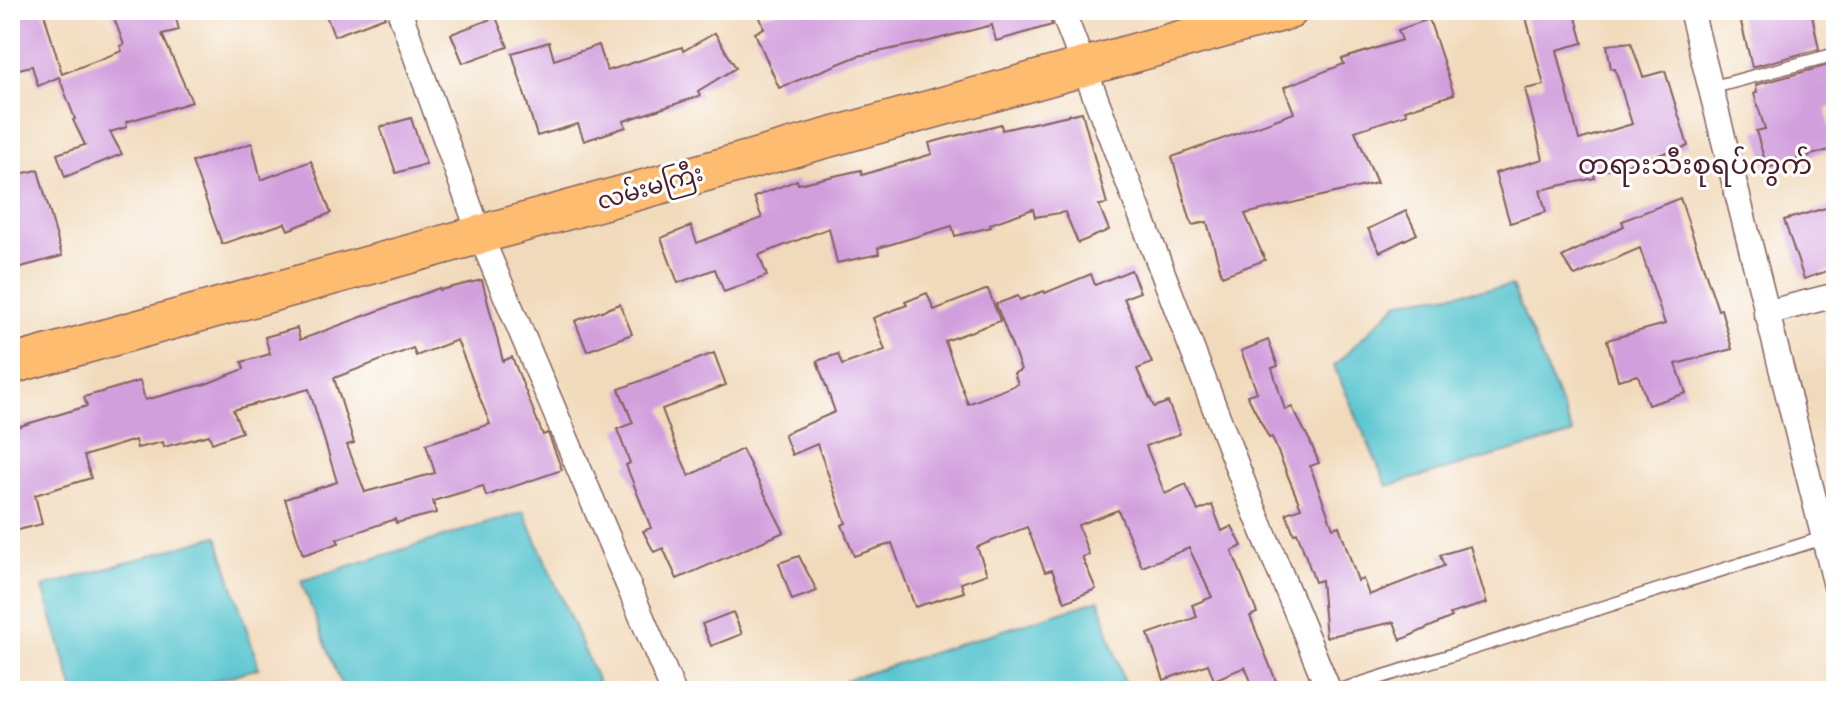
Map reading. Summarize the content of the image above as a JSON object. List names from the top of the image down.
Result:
{
  "streets": {
    "main road": ["လမ်းမကြီး"]
  },
  "districts": ["တရားသီးစုရပ်ကွက်"]
}
